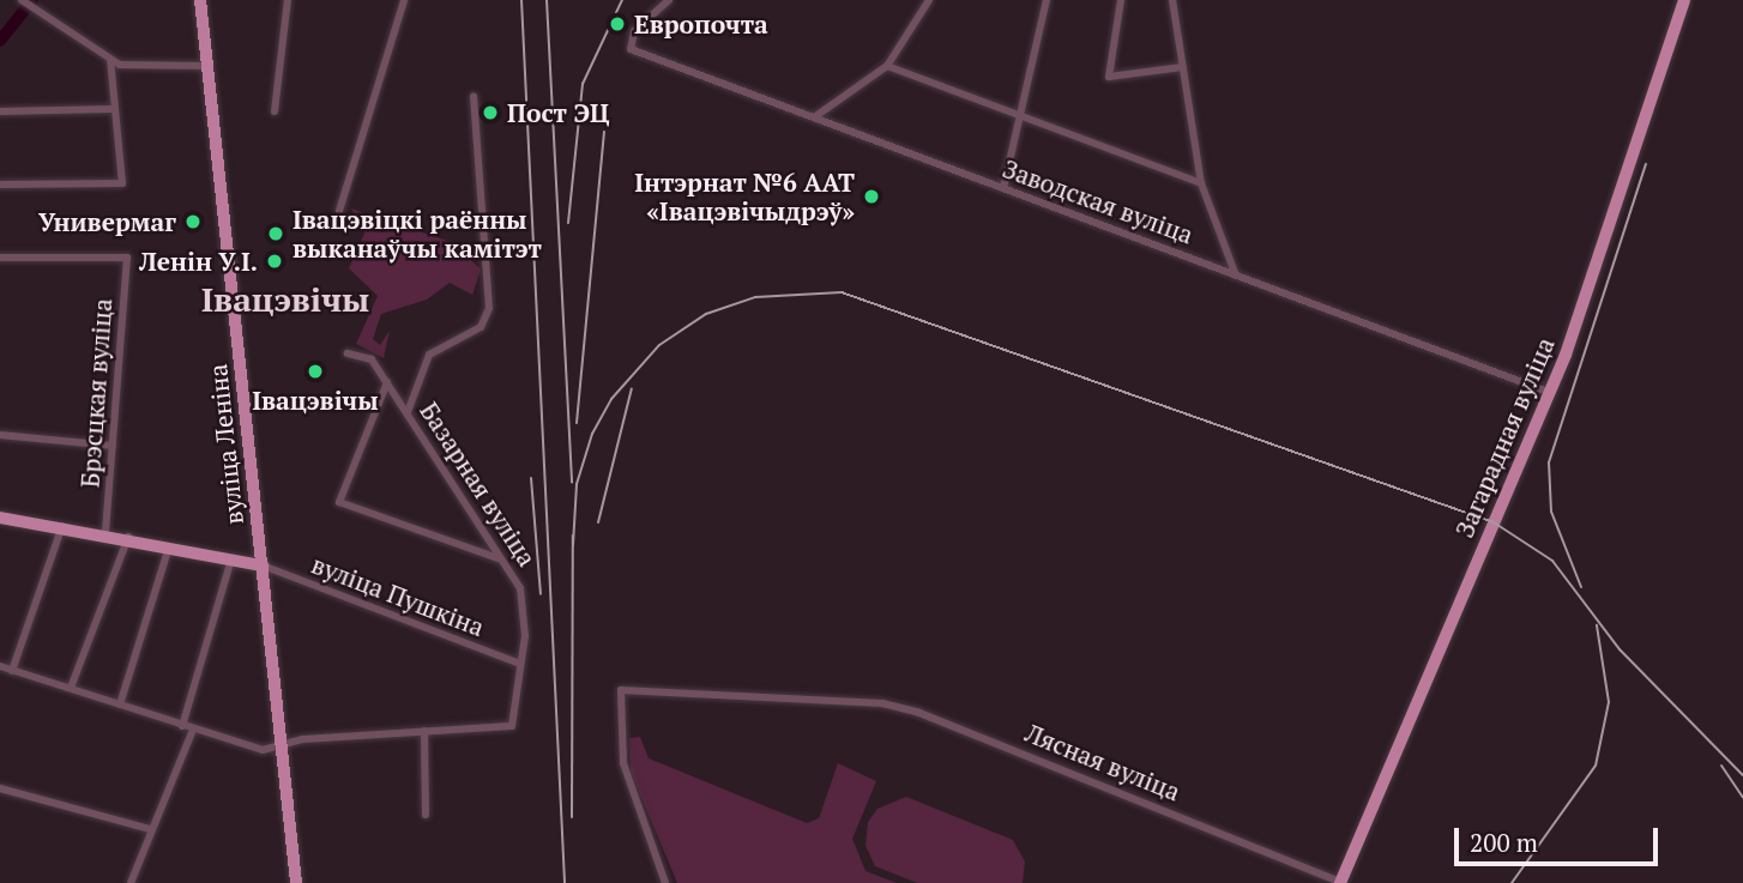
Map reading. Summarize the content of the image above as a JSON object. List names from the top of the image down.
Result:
{
  "streets": {
    "main road": ["Загарадная вуліца", "вуліца Леніна"],
    "street": [
      "Заводская вуліца",
      "Брэсцкая вуліца",
      "Базарная вуліца",
      "вуліца Пушкіна",
      "Лясная вуліца"
    ]
  },
  "crossings": [
    ["Заводская вуліца", "Загарадная вуліца"],
    ["Загарадная вуліца", "Лясная вуліца"],
    ["вуліца Леніна", "вуліца Пушкіна"],
    ["Базарная вуліца", "вуліца Пушкіна"]
  ],
  "districts": ["Івацэвічы"],
  "places": [
    "Европочта",
    "Пост ЭЦ",
    "Інтэрнат №6 ААТ «Івацэвічыдрэў»",
    "Универмаг",
    "Івацэвіцкі раённы выканаўчы камітэт",
    "Ленін У.І.",
    "Івацэвічы"
  ],
  "scale_bar": "200 m"
}
